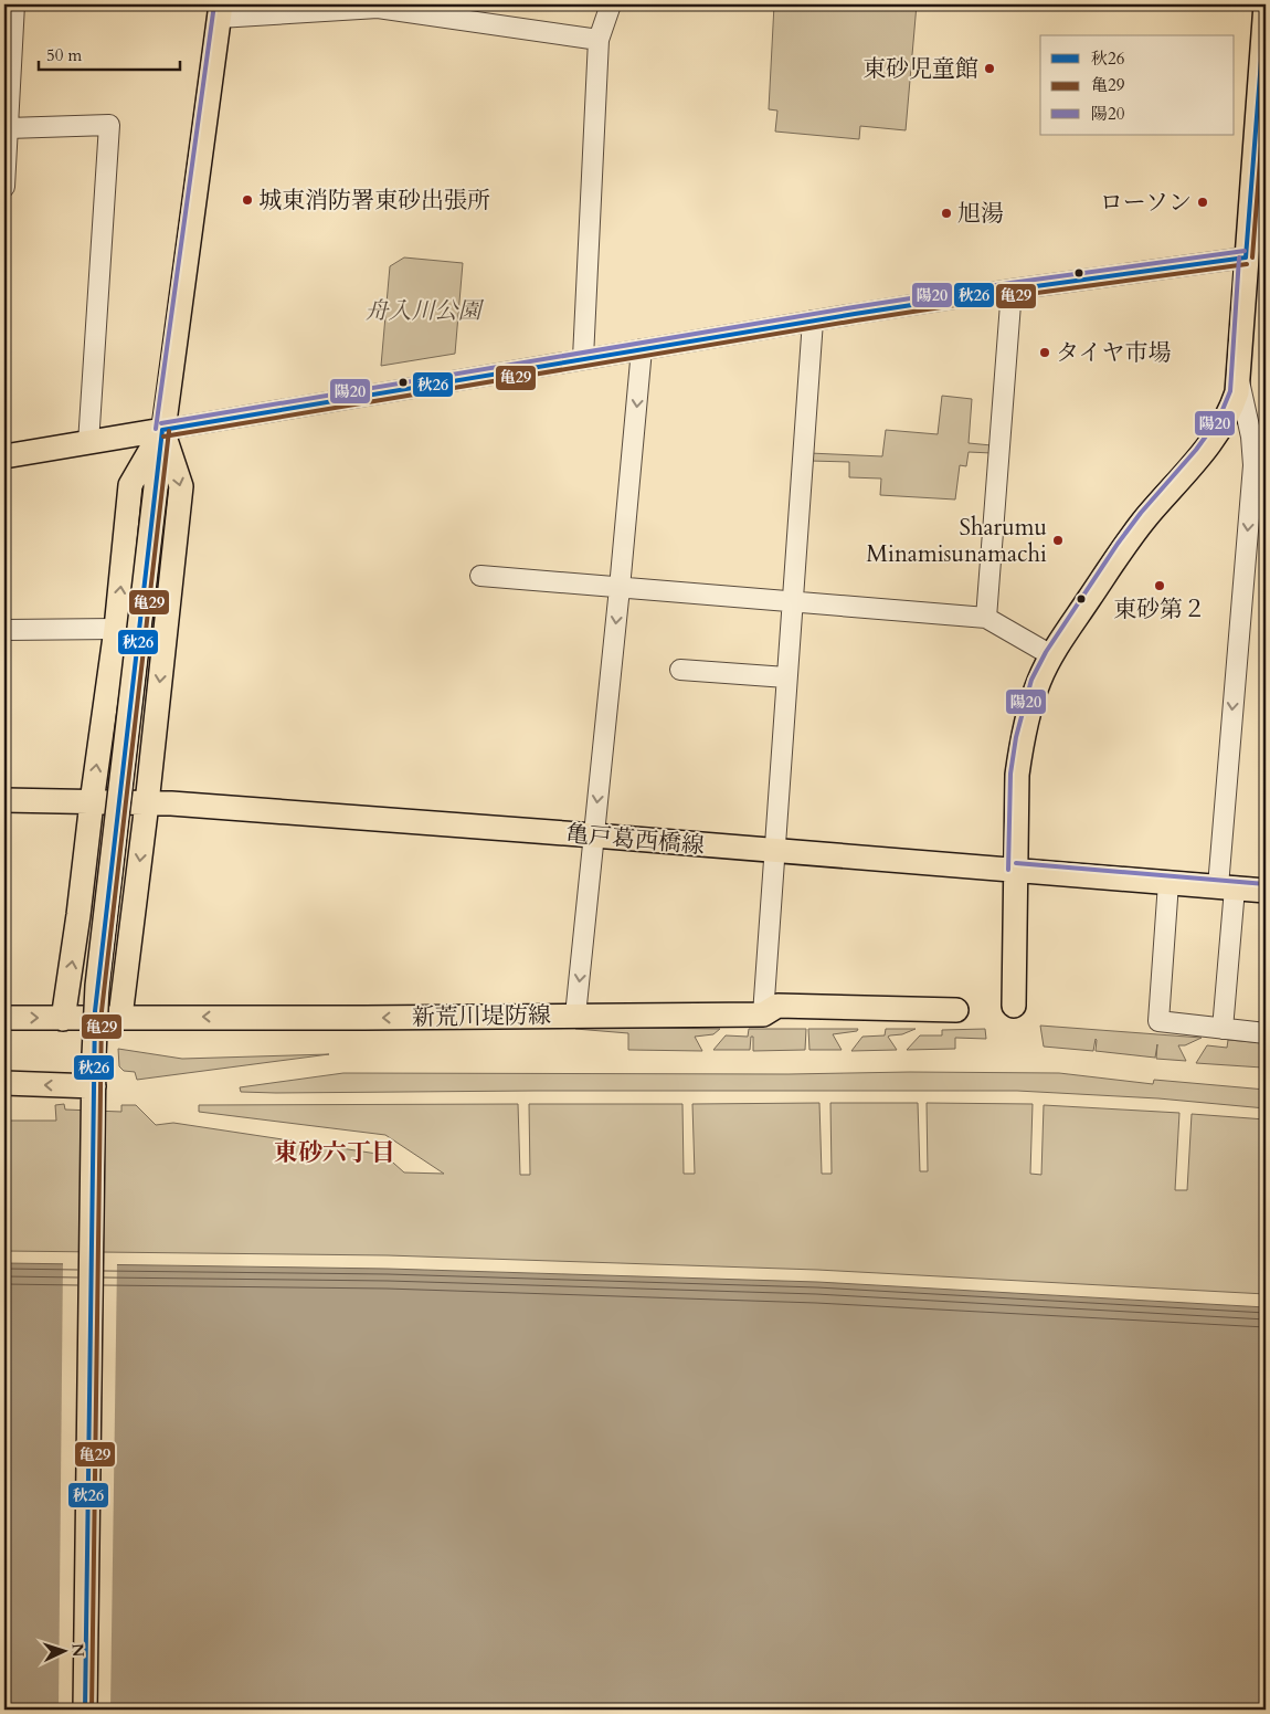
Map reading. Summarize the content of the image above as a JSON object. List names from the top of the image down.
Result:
{
  "streets": {
    "main road": ["亀戸葛西橋線", "新荒川堤防線"]
  },
  "districts": ["東砂六丁目"],
  "parks": ["舟入川公園"],
  "places": [
    "東砂児童館",
    "城東消防署東砂出張所",
    "ローソン",
    "旭湯",
    "タイヤ市場",
    "Sharumu Minamisunamachi",
    "東砂第２"
  ],
  "lines": ["transit line 秋26", "transit line 陽20", "transit line 亀29"],
  "legend": ["秋26", "亀29", "陽20"],
  "scale_bar": "50 m",
  "north": "right"
}
